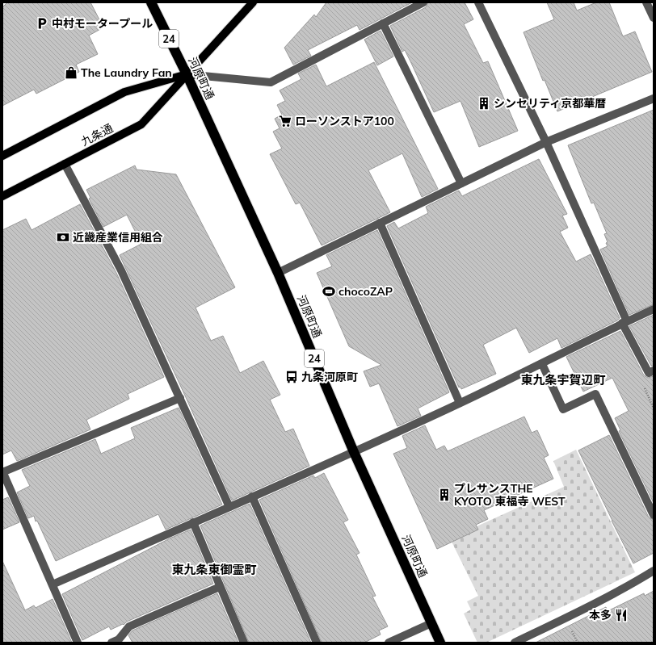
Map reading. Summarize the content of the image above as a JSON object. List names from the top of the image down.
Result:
{
  "streets": {
    "highway": ["24", "河原町通"],
    "main road": ["九条通"]
  },
  "crossings": [
    ["河原町通", "九条通"]
  ],
  "districts": ["東九条宇賀辺町", "東九条東御霊町"],
  "places": {
    "parking": ["中村モータープール"],
    "shop": ["The Laundry Fan"],
    "building": ["シンセリティ京都華暦", "プレサンスTHE KYOTO 東福寺 WEST"],
    "supermarket": ["ローソンストア100"],
    "bank": ["近畿産業信用組合"],
    "sports": ["chocoZAP"],
    "bus stop": ["九条河原町"],
    "restaurant": ["本多"]
  }
}
